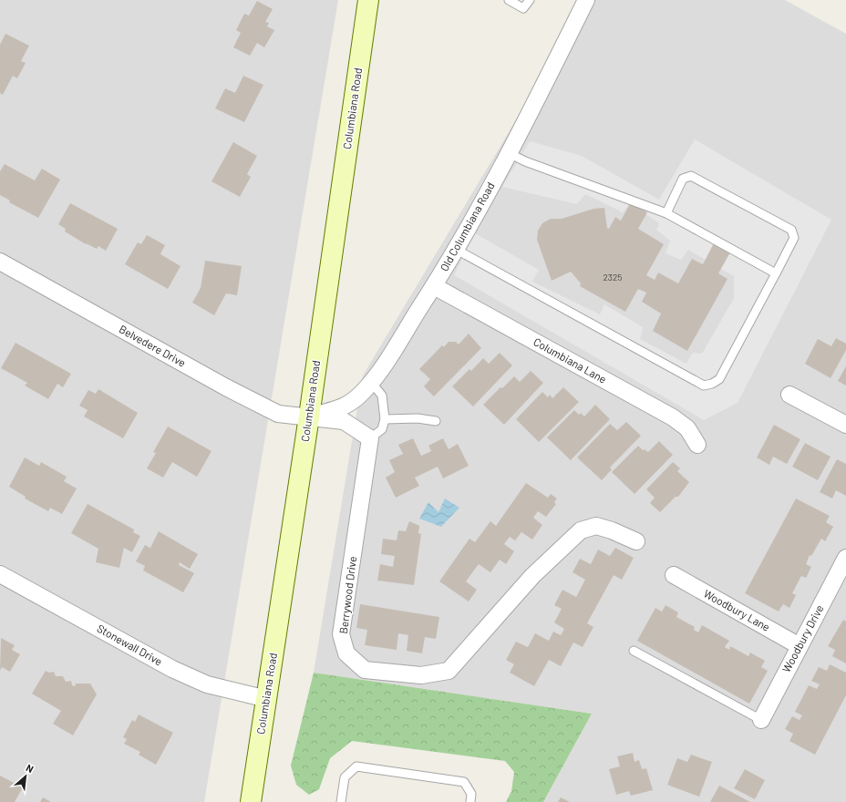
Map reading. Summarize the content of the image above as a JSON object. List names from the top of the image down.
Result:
{
  "streets": {
    "main road": ["Columbiana Road"],
    "street": [
      "Old Columbiana Road",
      "Belvedere Drive",
      "Columbiana Lane",
      "Berrywood Drive",
      "Woodbury Lane",
      "Woodbury Drive",
      "Stonewall Drive"
    ]
  },
  "crossings": [
    ["Columbiana Road", "Old Columbiana Road"],
    ["Columbiana Road", "Belvedere Drive"],
    ["Columbiana Road", "Stonewall Drive"],
    ["Old Columbiana Road", "Belvedere Drive"],
    ["Old Columbiana Road", "Columbiana Lane"],
    ["Woodbury Lane", "Woodbury Drive"]
  ],
  "house_numbers": ["2325"],
  "north": "top right"
}
